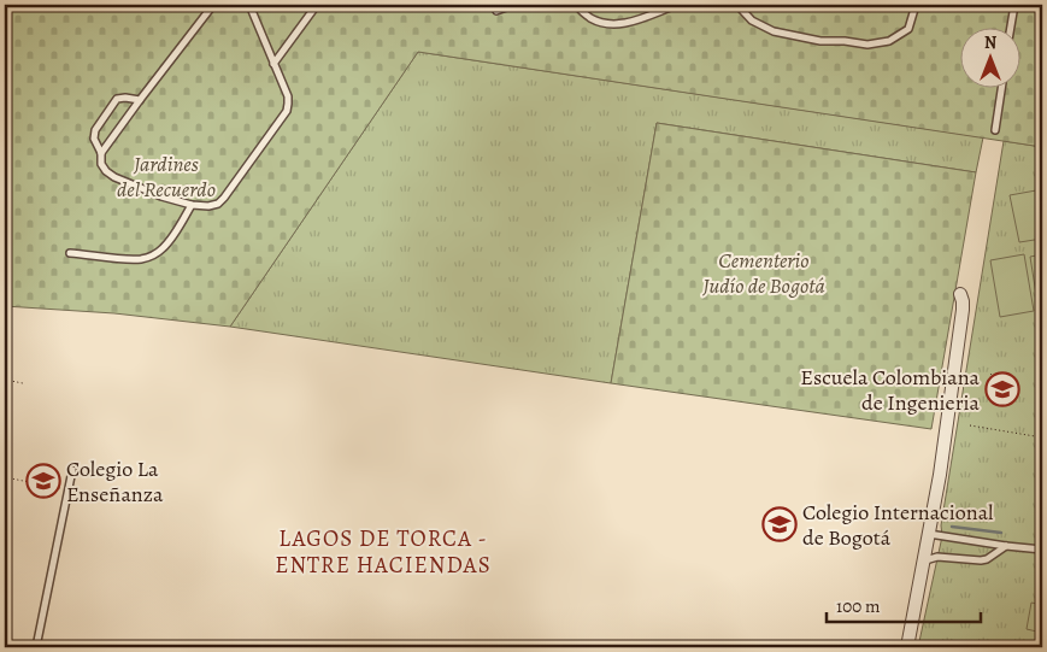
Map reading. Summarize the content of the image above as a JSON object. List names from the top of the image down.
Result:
{
  "districts": ["LAGOS DE TORCA - ENTRE HACIENDAS"],
  "parks": ["Jardines del Recuerdo", "Cementerio Judío de Bogotá"],
  "places": {
    "school or university": ["Escuela Colombiana de Ingenieria", "Colegio La Enseñanza", "Colegio Internacional de Bogotá"]
  },
  "scale_bar": "100 m",
  "north": "top"
}
